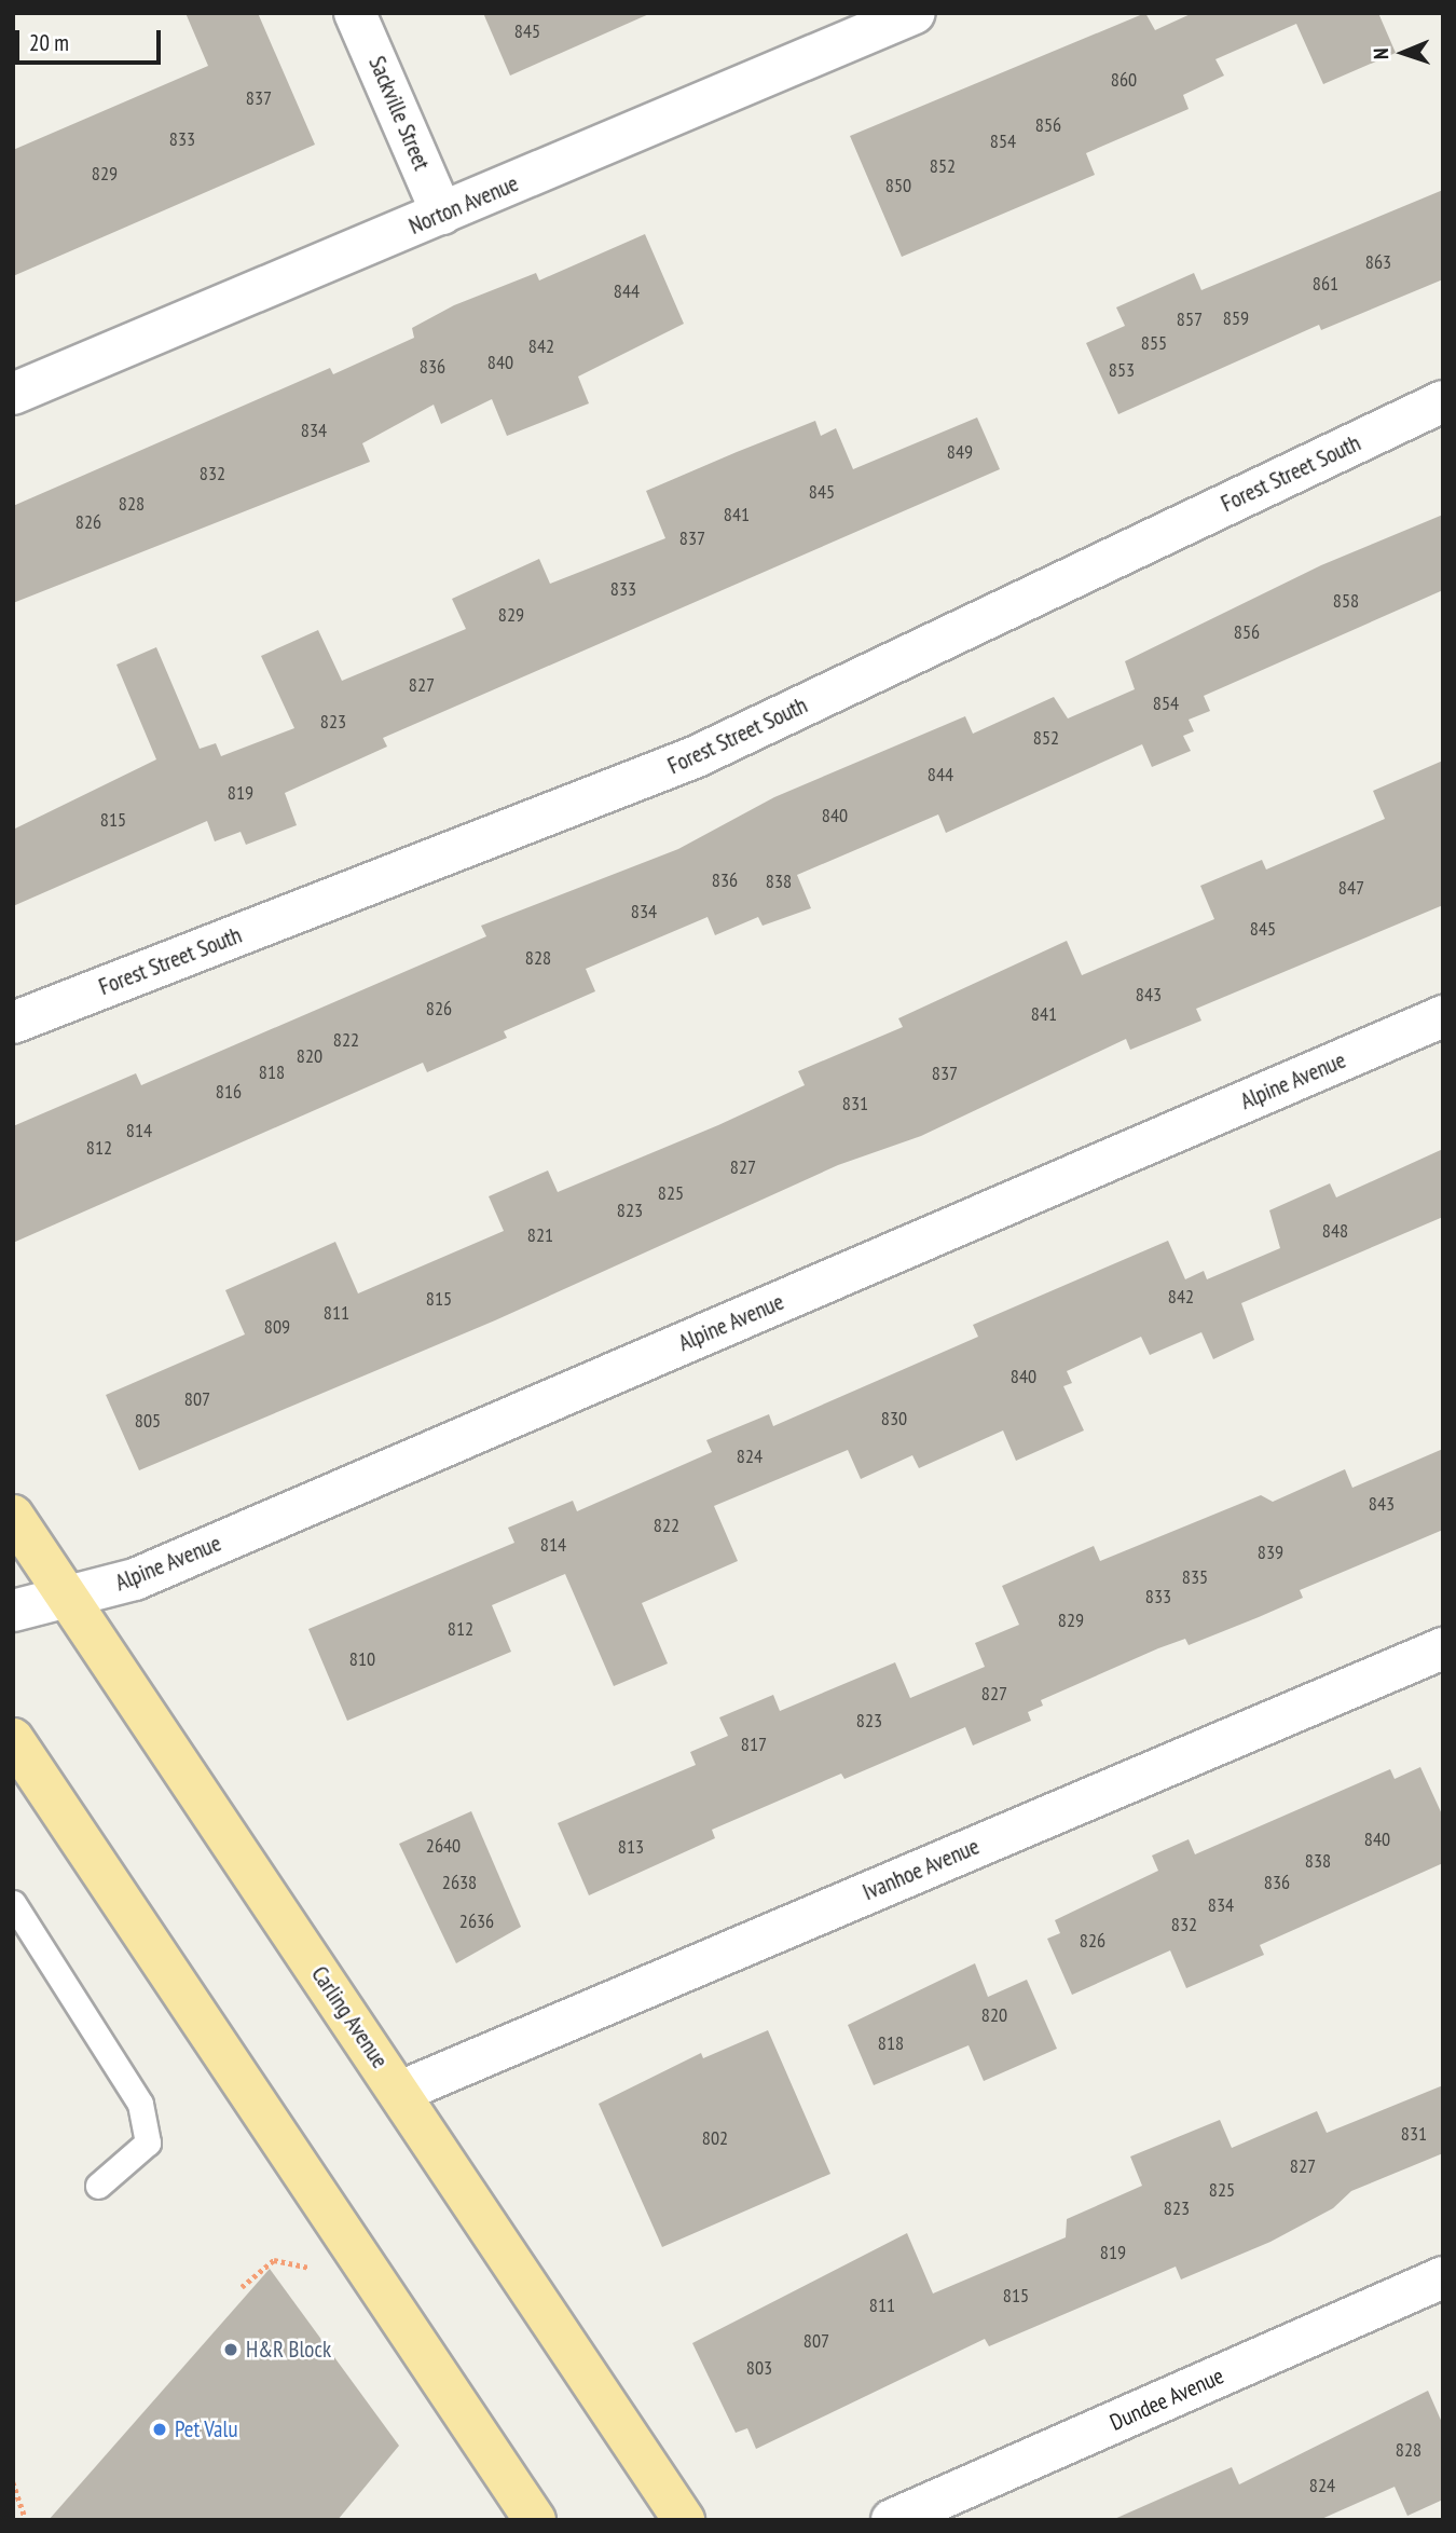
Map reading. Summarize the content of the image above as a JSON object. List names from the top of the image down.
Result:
{
  "streets": {
    "main road": ["Carling Avenue"],
    "street": [
      "Sackville Street",
      "Norton Avenue",
      "Forest Street South",
      "Alpine Avenue",
      "Ivanhoe Avenue",
      "Dundee Avenue"
    ]
  },
  "crossings": [
    ["Sackville Street", "Norton Avenue"],
    ["Alpine Avenue", "Carling Avenue"],
    ["Ivanhoe Avenue", "Carling Avenue"]
  ],
  "places": ["H&R Block", "Pet Valu"],
  "house_numbers": [
    "845",
    "860",
    "837",
    "856",
    "833",
    "854",
    "852",
    "829",
    "850",
    "863",
    "861",
    "844",
    "859",
    "857",
    "855",
    "842",
    "840",
    "836",
    "853",
    "834",
    "849",
    "832",
    "845",
    "828",
    "841",
    "826",
    "837",
    "833",
    "858",
    "829",
    "856",
    "827",
    "854",
    "823",
    "852",
    "844",
    "819",
    "840",
    "815",
    "836",
    "838",
    "847",
    "834",
    "845",
    "828",
    "843",
    "826",
    "841",
    "822",
    "820",
    "818",
    "837",
    "816",
    "831",
    "814",
    "812",
    "827",
    "825",
    "823",
    "848",
    "821",
    "842",
    "815",
    "811",
    "809",
    "840",
    "807",
    "830",
    "805",
    "824",
    "843",
    "822",
    "814",
    "839",
    "835",
    "833",
    "829",
    "812",
    "810",
    "827",
    "823",
    "817",
    "840",
    "2640",
    "813",
    "838",
    "2638",
    "836",
    "834",
    "2636",
    "832",
    "826",
    "820",
    "818",
    "831",
    "802",
    "827",
    "825",
    "823",
    "819",
    "815",
    "811",
    "807",
    "803",
    "828",
    "824"
  ],
  "scale_bar": "20 m",
  "north": "left"
}
